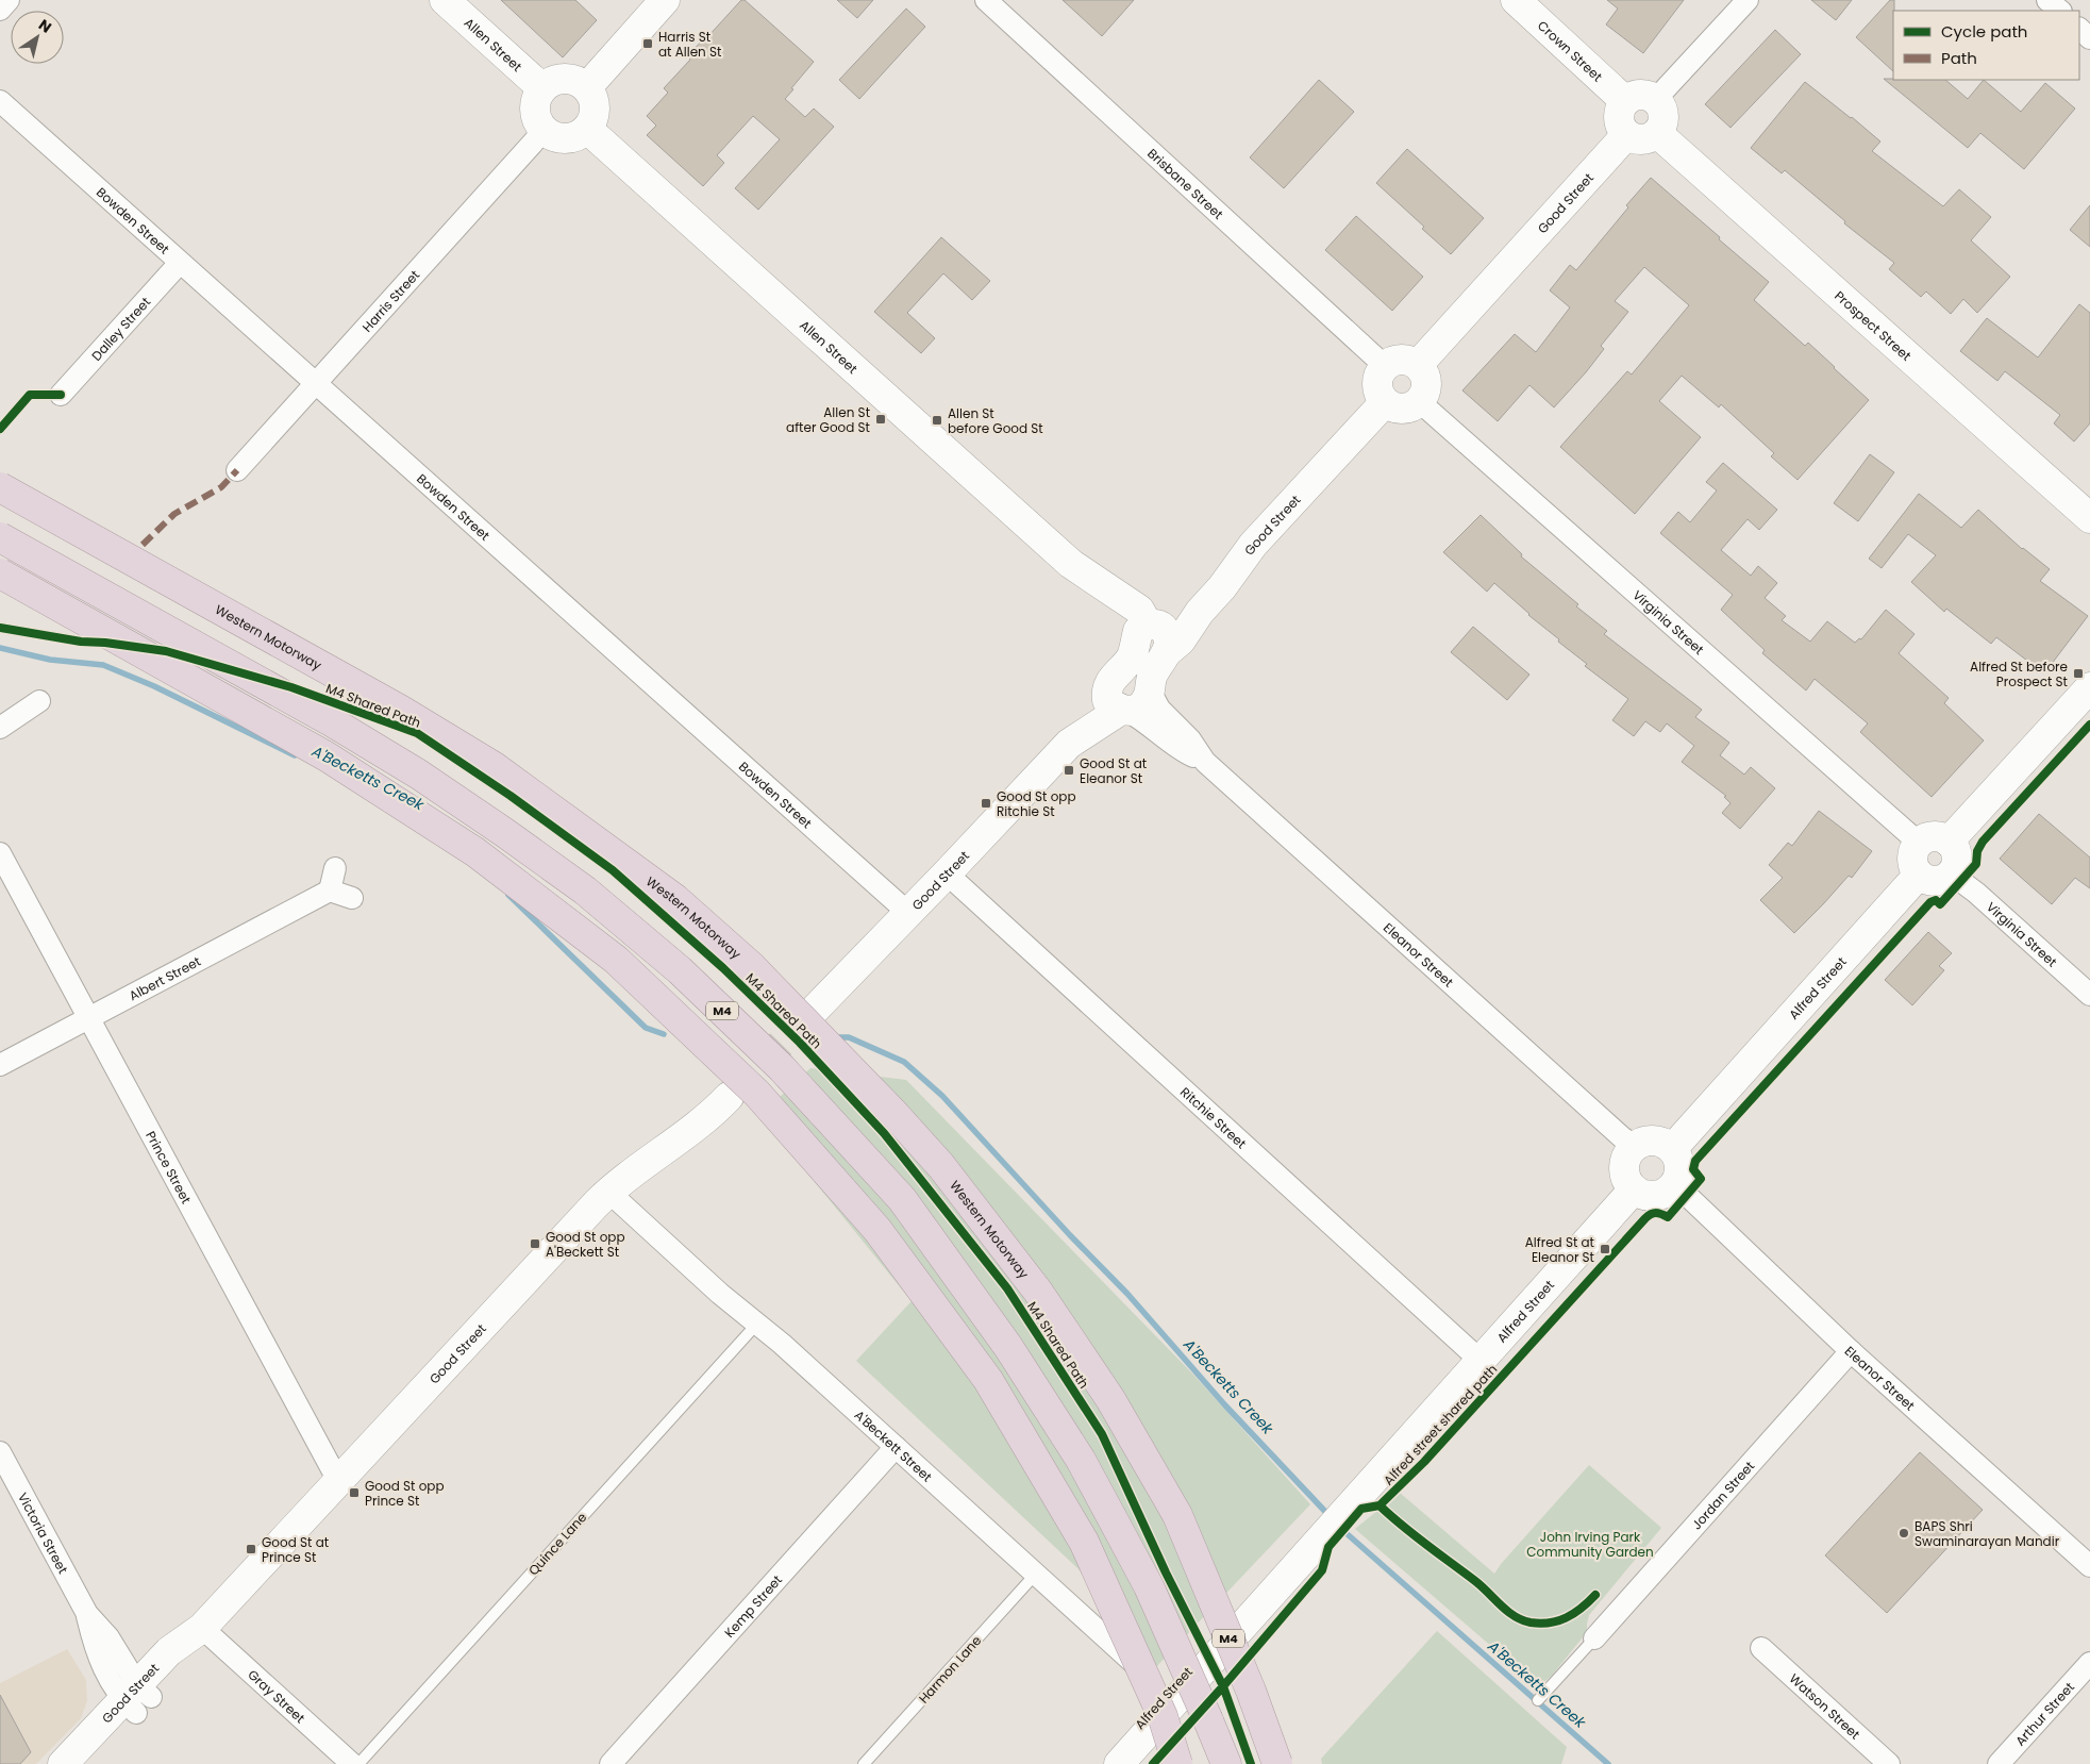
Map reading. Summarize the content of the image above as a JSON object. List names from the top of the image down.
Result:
{
  "streets": {
    "highway": ["Western Motorway", "M4"],
    "street": [
      "Allen Street",
      "Crown Street",
      "Brisbane Street",
      "Good Street",
      "Bowden Street",
      "Harris Street",
      "Prospect Street",
      "Dalley Street",
      "Virginia Street",
      "Eleanor Street",
      "Albert Street",
      "Alfred Street",
      "Ritchie Street",
      "Prince Street",
      "A'Beckett Street",
      "Jordan Street",
      "Victoria Street",
      "Kemp Street",
      "Gray Street",
      "Watson Street",
      "Arthur Street"
    ],
    "lane": ["Quince Lane", "Harmon Lane"],
    "cycle path": ["M4 Shared Path", "Alfred street shared path"]
  },
  "crossings": [
    ["Allen Street", "Good Street"],
    ["Allen Street", "Harris Street"],
    ["Crown Street", "Good Street"],
    ["Crown Street", "Prospect Street"],
    ["Brisbane Street", "Good Street"],
    ["Brisbane Street", "Virginia Street"],
    ["Good Street", "Bowden Street"],
    ["Good Street", "Prospect Street"],
    ["Good Street", "Virginia Street"],
    ["Good Street", "Eleanor Street"],
    ["Good Street", "Ritchie Street"],
    ["Good Street", "Prince Street"],
    ["Good Street", "A'Beckett Street"],
    ["Good Street", "Victoria Street"],
    ["Good Street", "Gray Street"],
    ["Bowden Street", "Harris Street"],
    ["Bowden Street", "Dalley Street"],
    ["Virginia Street", "Alfred Street"],
    ["Eleanor Street", "Alfred Street"],
    ["Eleanor Street", "Jordan Street"],
    ["Albert Street", "Prince Street"],
    ["Alfred Street", "Ritchie Street"],
    ["Alfred Street", "A'Beckett Street"],
    ["A'Beckett Street", "Quince Lane"],
    ["A'Beckett Street", "Kemp Street"],
    ["A'Beckett Street", "Harmon Lane"]
  ],
  "water": ["A'Becketts Creek"],
  "parks": ["John Irving Park Community Garden"],
  "places": {
    "transit": [
      "Harris St at Allen St",
      "Allen St after Good St",
      "Allen St before Good St",
      "Alfred St before Prospect St",
      "Good St at Eleanor St",
      "Good St opp Ritchie St",
      "Good St opp A'Beckett St",
      "Alfred St at Eleanor St",
      "Good St opp Prince St",
      "Good St at Prince St"
    ],
    "other": ["BAPS Shri Swaminarayan Mandir"]
  },
  "legend": ["Cycle path", "Path"],
  "north": "top right"
}
